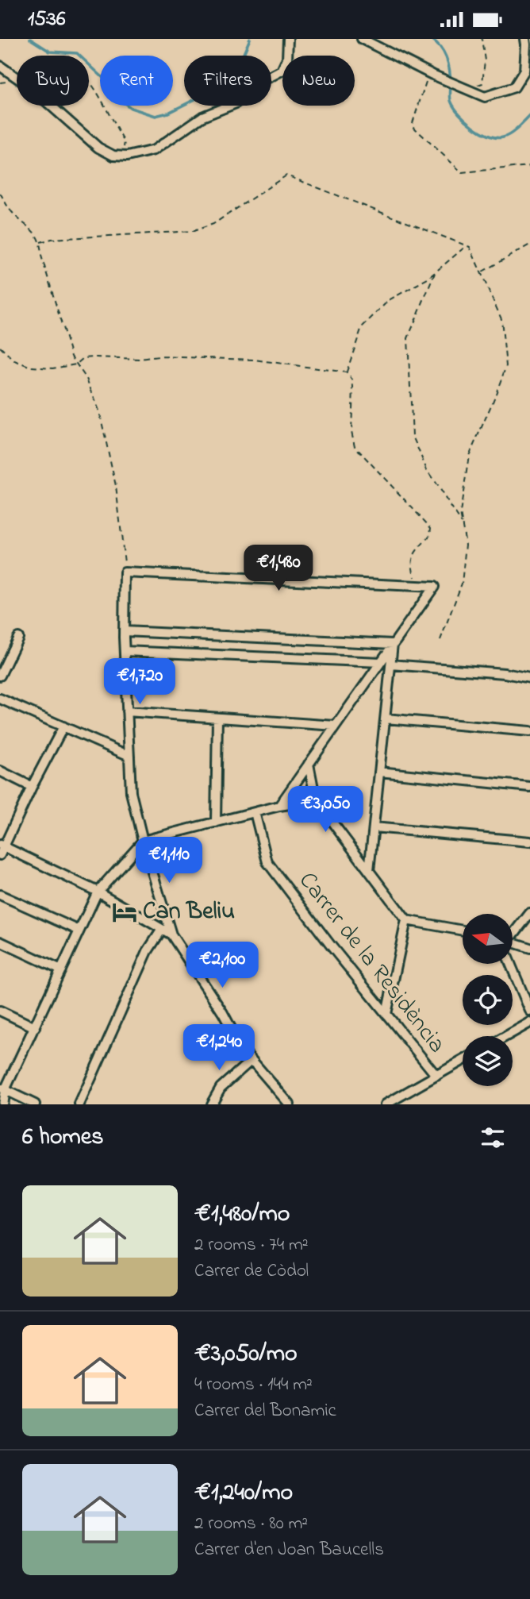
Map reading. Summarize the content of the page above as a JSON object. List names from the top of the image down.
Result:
{
  "streets": {
    "street": ["Carrer de la Residència"]
  },
  "places": {
    "hotel": ["Can Beliu"]
  },
  "north": "left",
  "page": {
    "status": "15:36",
    "chip": [
      "Buy",
      "Rent",
      "Filters",
      "New"
    ],
    "price": [
      "€1,480",
      "€1,720",
      "€3,050",
      "€1,110",
      "€2,100",
      "€1,240"
    ],
    "heading": "6 homes",
    "list": [
      {
        "name": "€1,480/mo",
        "note": "2 rooms · 74 m² · Carrer de Còdol"
      },
      {
        "name": "€3,050/mo",
        "note": "4 rooms · 144 m² · Carrer del Bonamic"
      },
      {
        "name": "€1,240/mo",
        "note": "2 rooms · 80 m² · Carrer d'en Joan Baucells"
      }
    ]
  }
}
